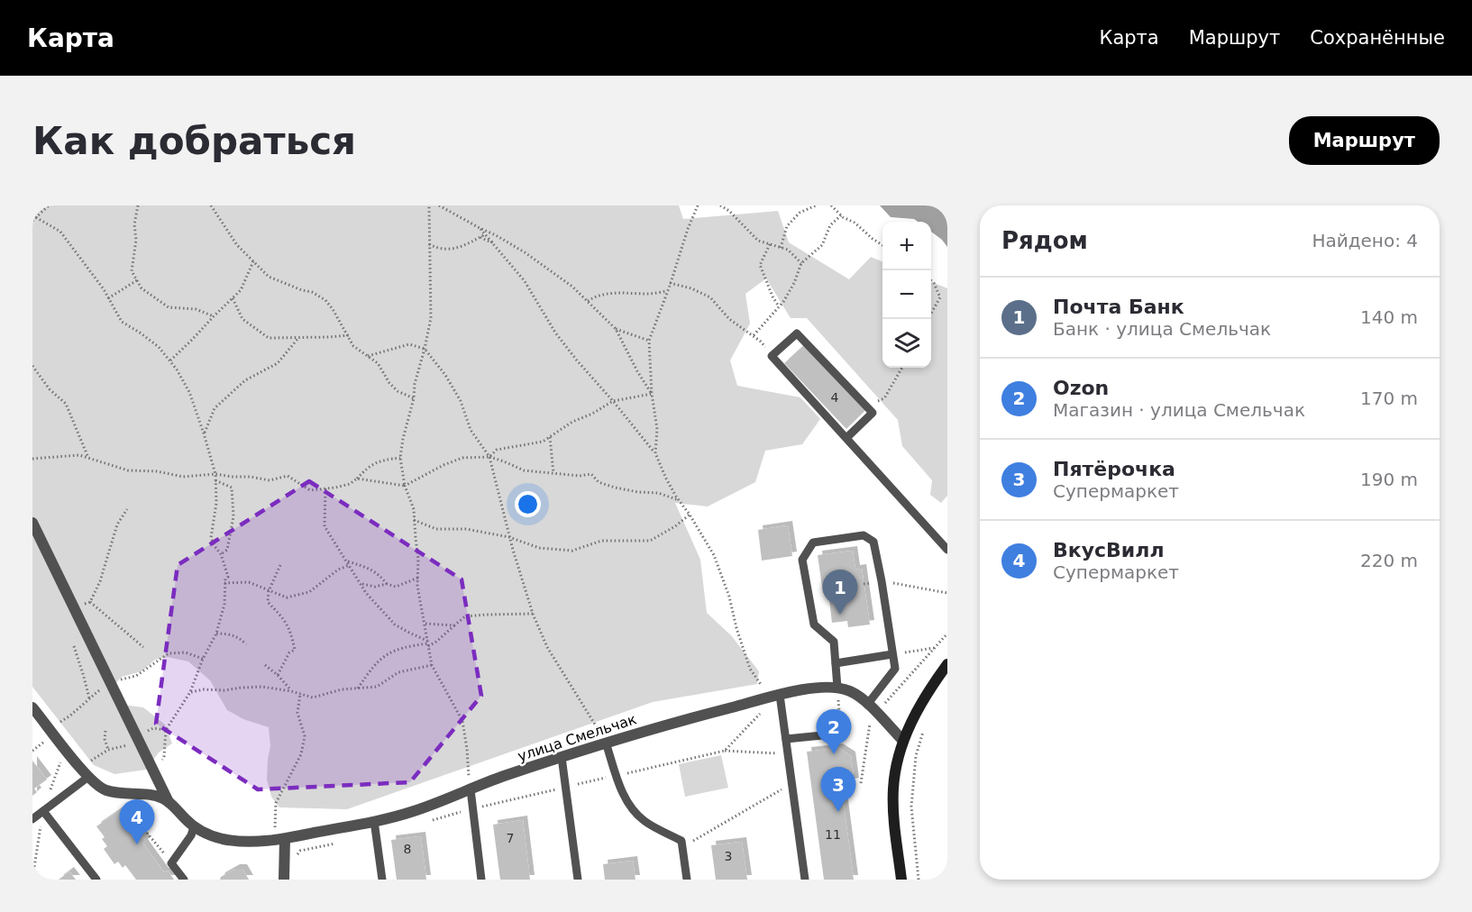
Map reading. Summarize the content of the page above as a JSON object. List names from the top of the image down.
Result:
{
  "streets": {
    "street": ["улица Смельчак"]
  },
  "house_numbers": [
    "4",
    "11",
    "7",
    "8",
    "3"
  ],
  "page": {
    "header": "Карта",
    "nav": ["Карта", "Маршрут", "Сохранённые"],
    "buttons": "Маршрут",
    "title": "Как добраться",
    "heading": ["Рядом", "Найдено: 4"],
    "map_buttons": ["+", "−"],
    "list": [
      {
        "mark": "1",
        "name": "Почта Банк",
        "note": "Банк · улица Смельчак",
        "value": "140 m"
      },
      {
        "mark": "2",
        "name": "Ozon",
        "note": "Магазин · улица Смельчак",
        "value": "170 m"
      },
      {
        "mark": "3",
        "name": "Пятёрочка",
        "note": "Супермаркет",
        "value": "190 m"
      },
      {
        "mark": "4",
        "name": "ВкусВилл",
        "note": "Супермаркет",
        "value": "220 m"
      }
    ],
    "pins": [
      "1",
      "2",
      "3",
      "4"
    ]
  }
}
